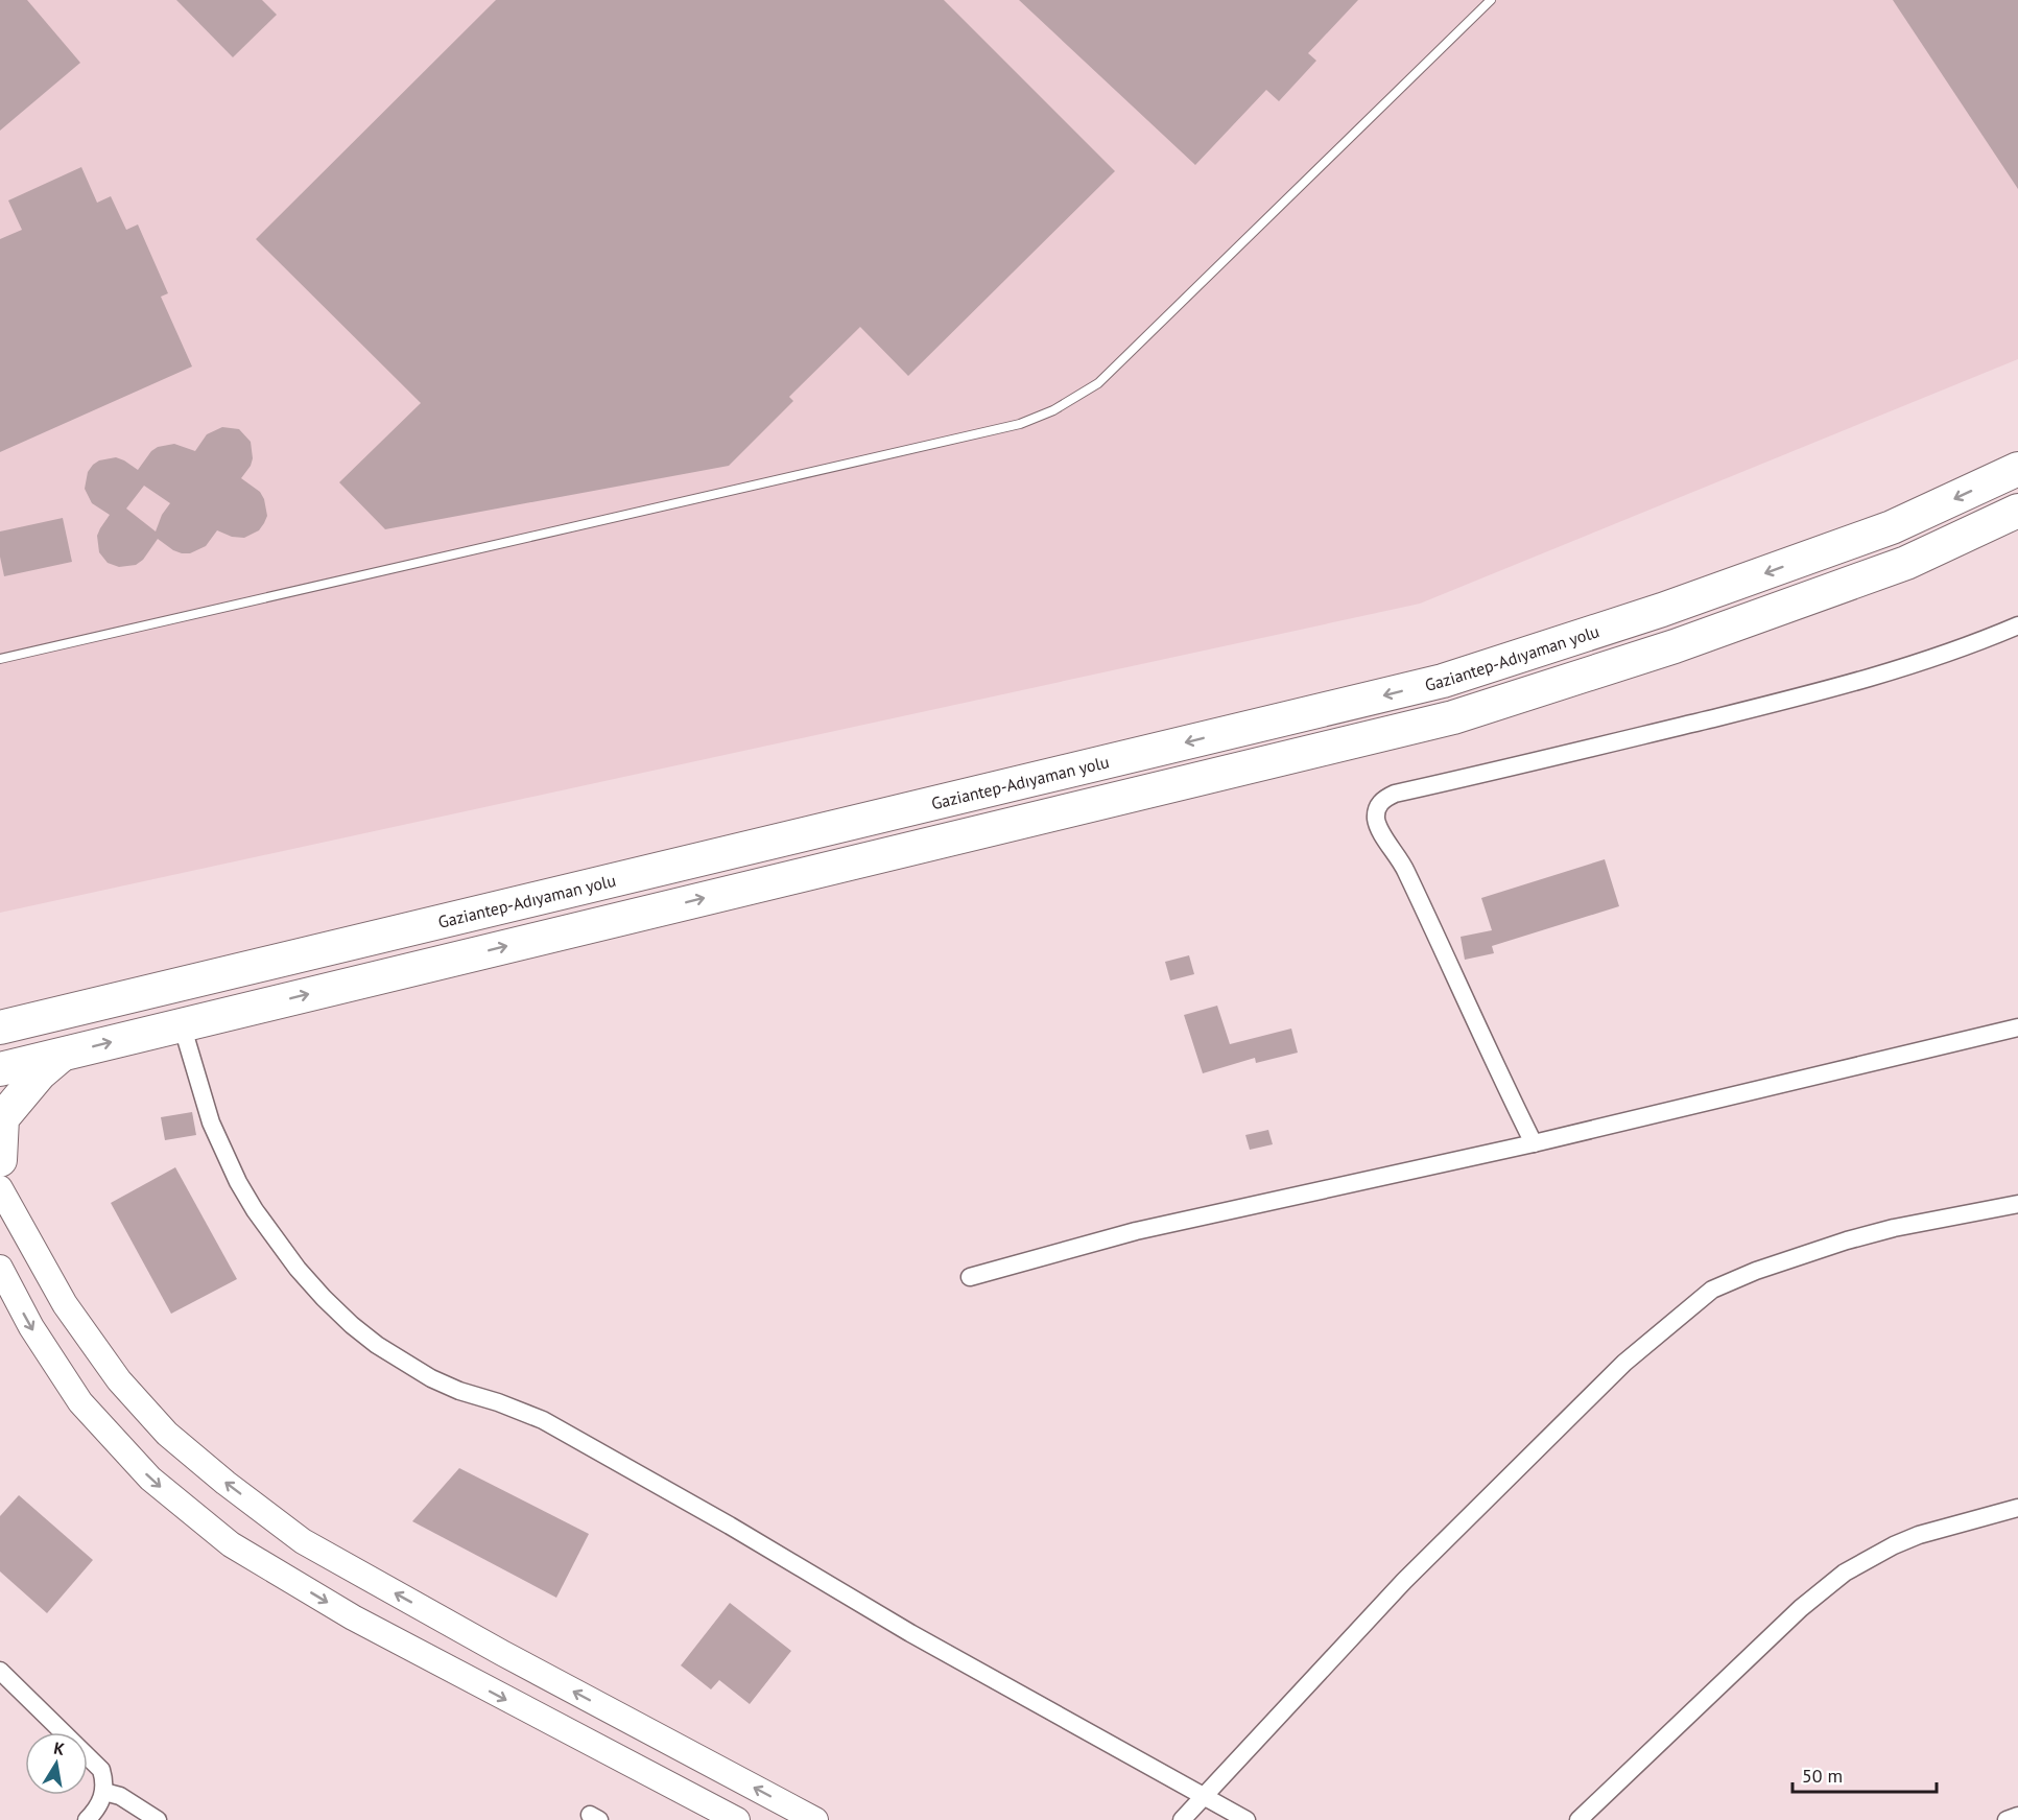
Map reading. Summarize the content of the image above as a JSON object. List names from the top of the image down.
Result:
{
  "streets": {
    "highway": ["Gaziantep-Adıyaman yolu"]
  },
  "scale_bar": "50 m",
  "north": "top"
}
